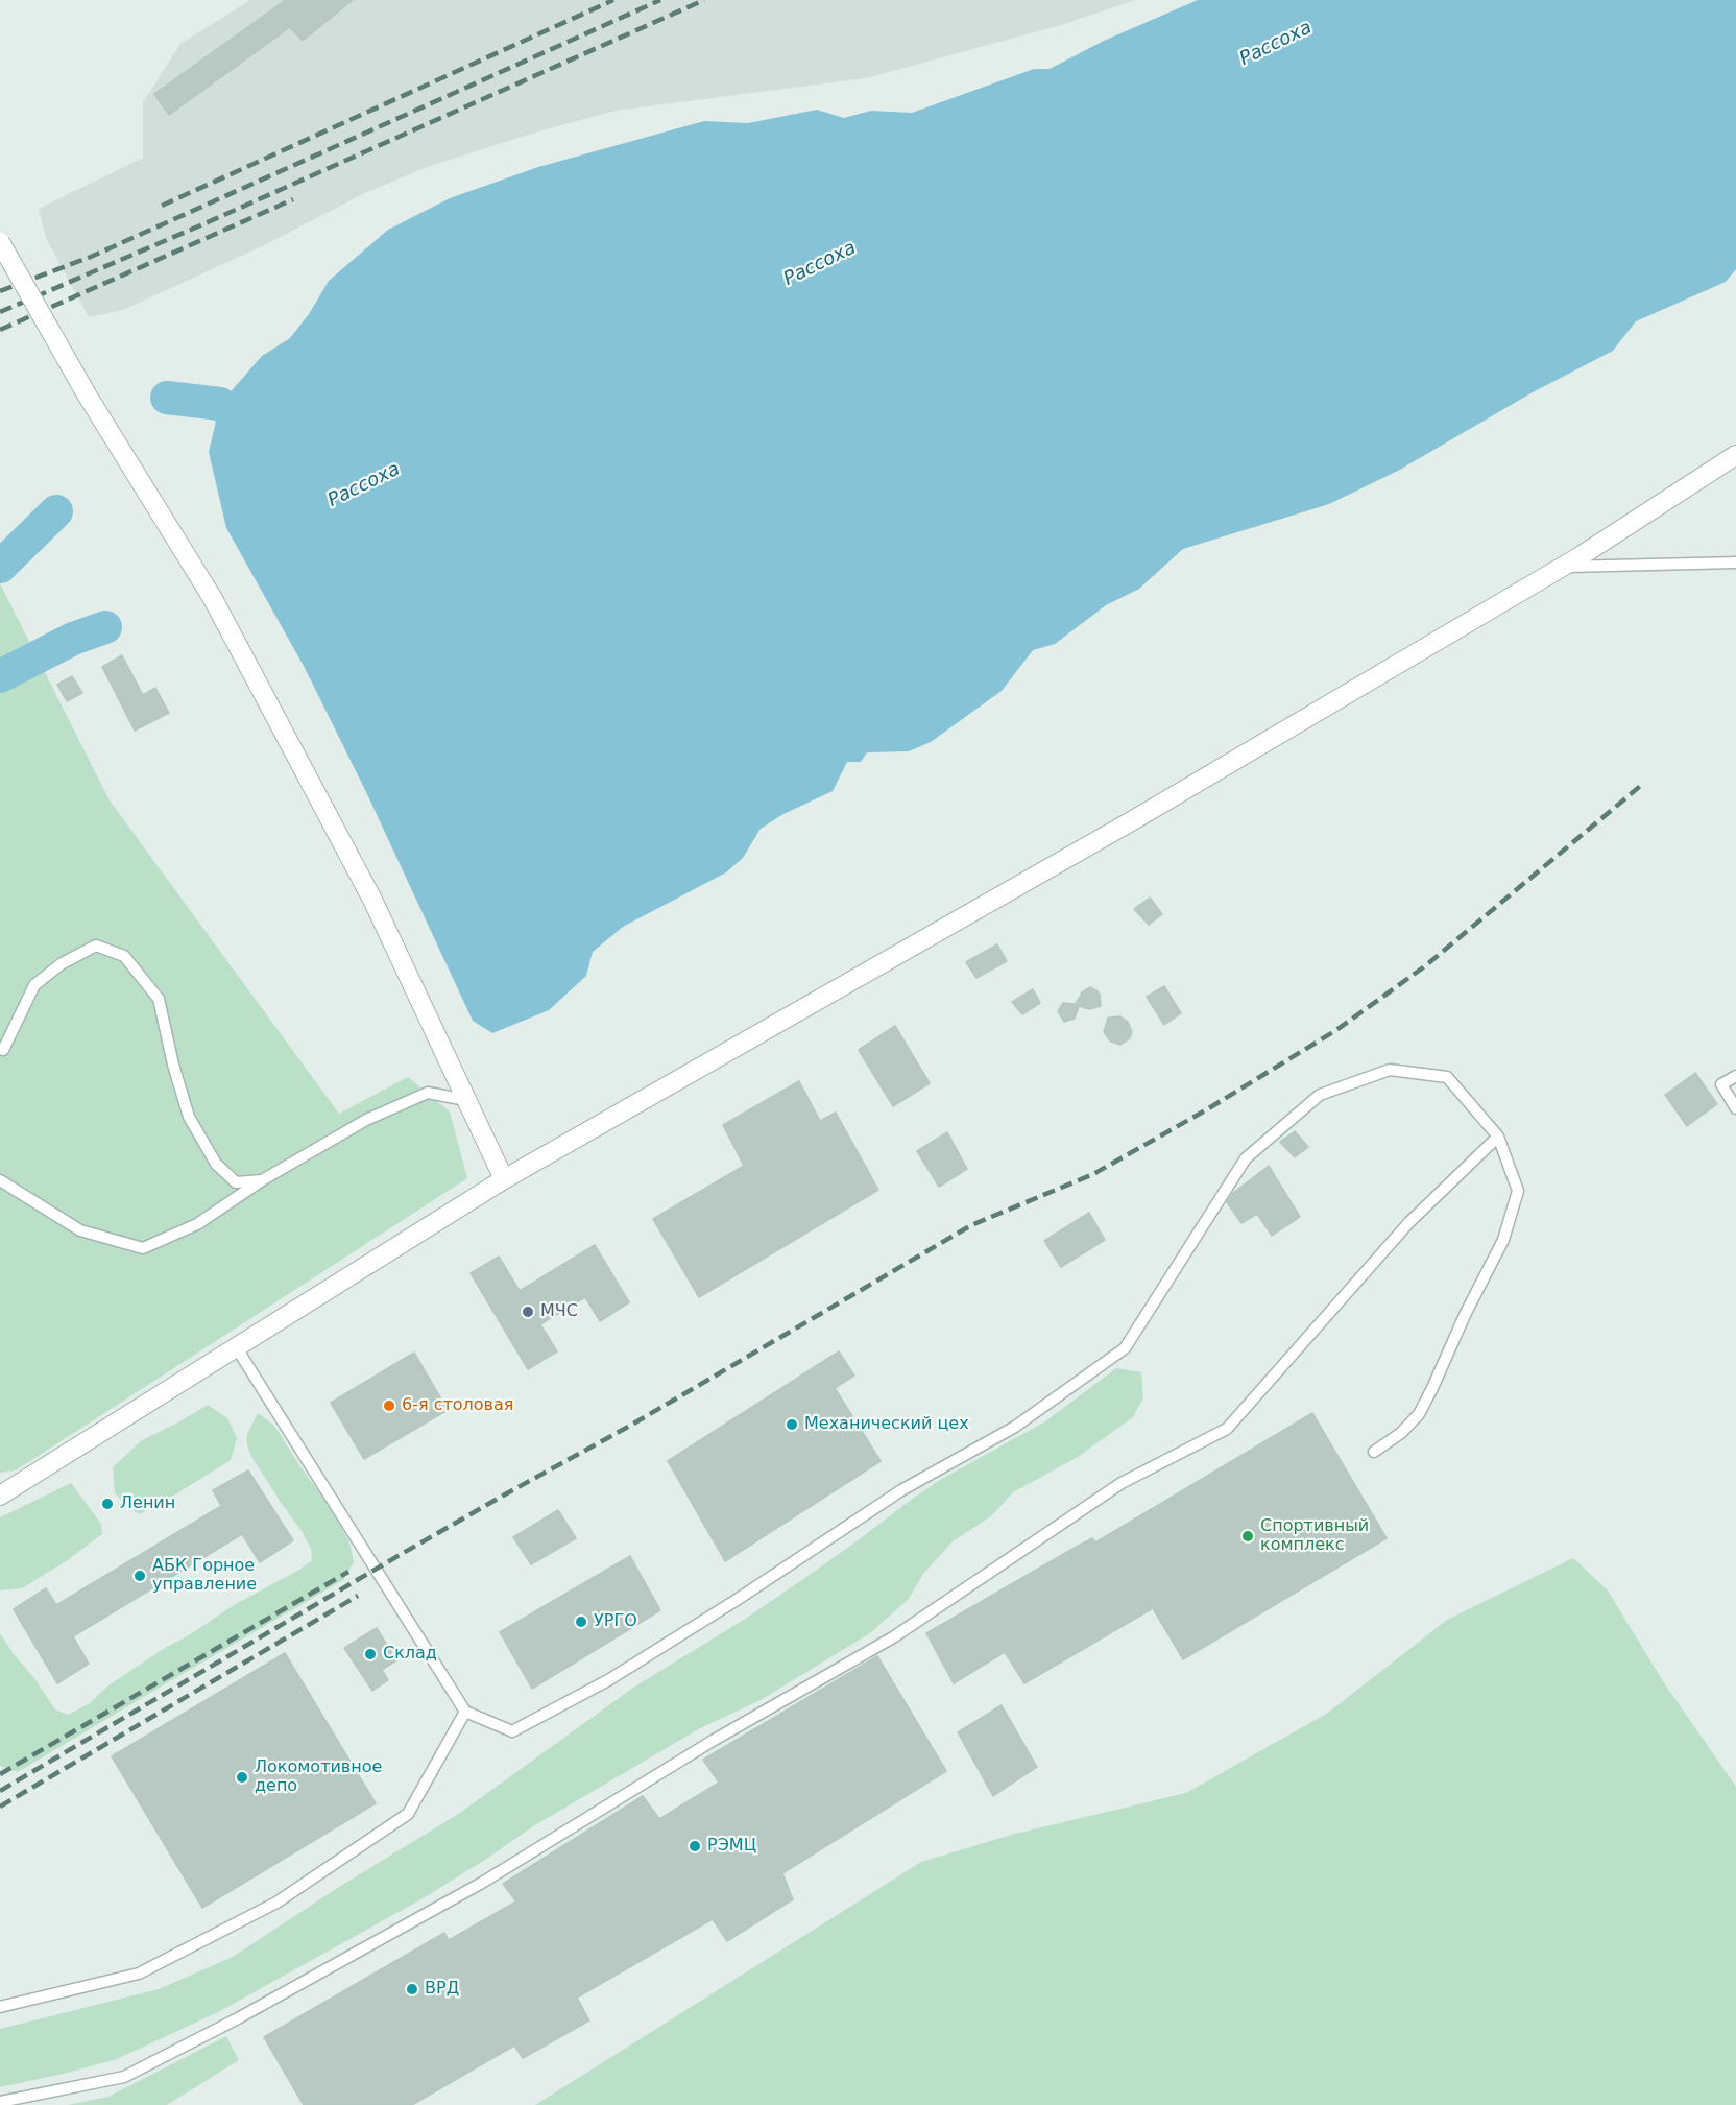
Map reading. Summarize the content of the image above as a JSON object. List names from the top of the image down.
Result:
{
  "water": ["Рассоха"],
  "places": [
    "МЧС",
    "6-я столовая",
    "Механический цех",
    "Ленин",
    "Спортивный комплекс",
    "АБК Горное управление",
    "УРГО",
    "Склад",
    "Локомотивное депо",
    "РЭМЦ",
    "ВРД"
  ]
}
